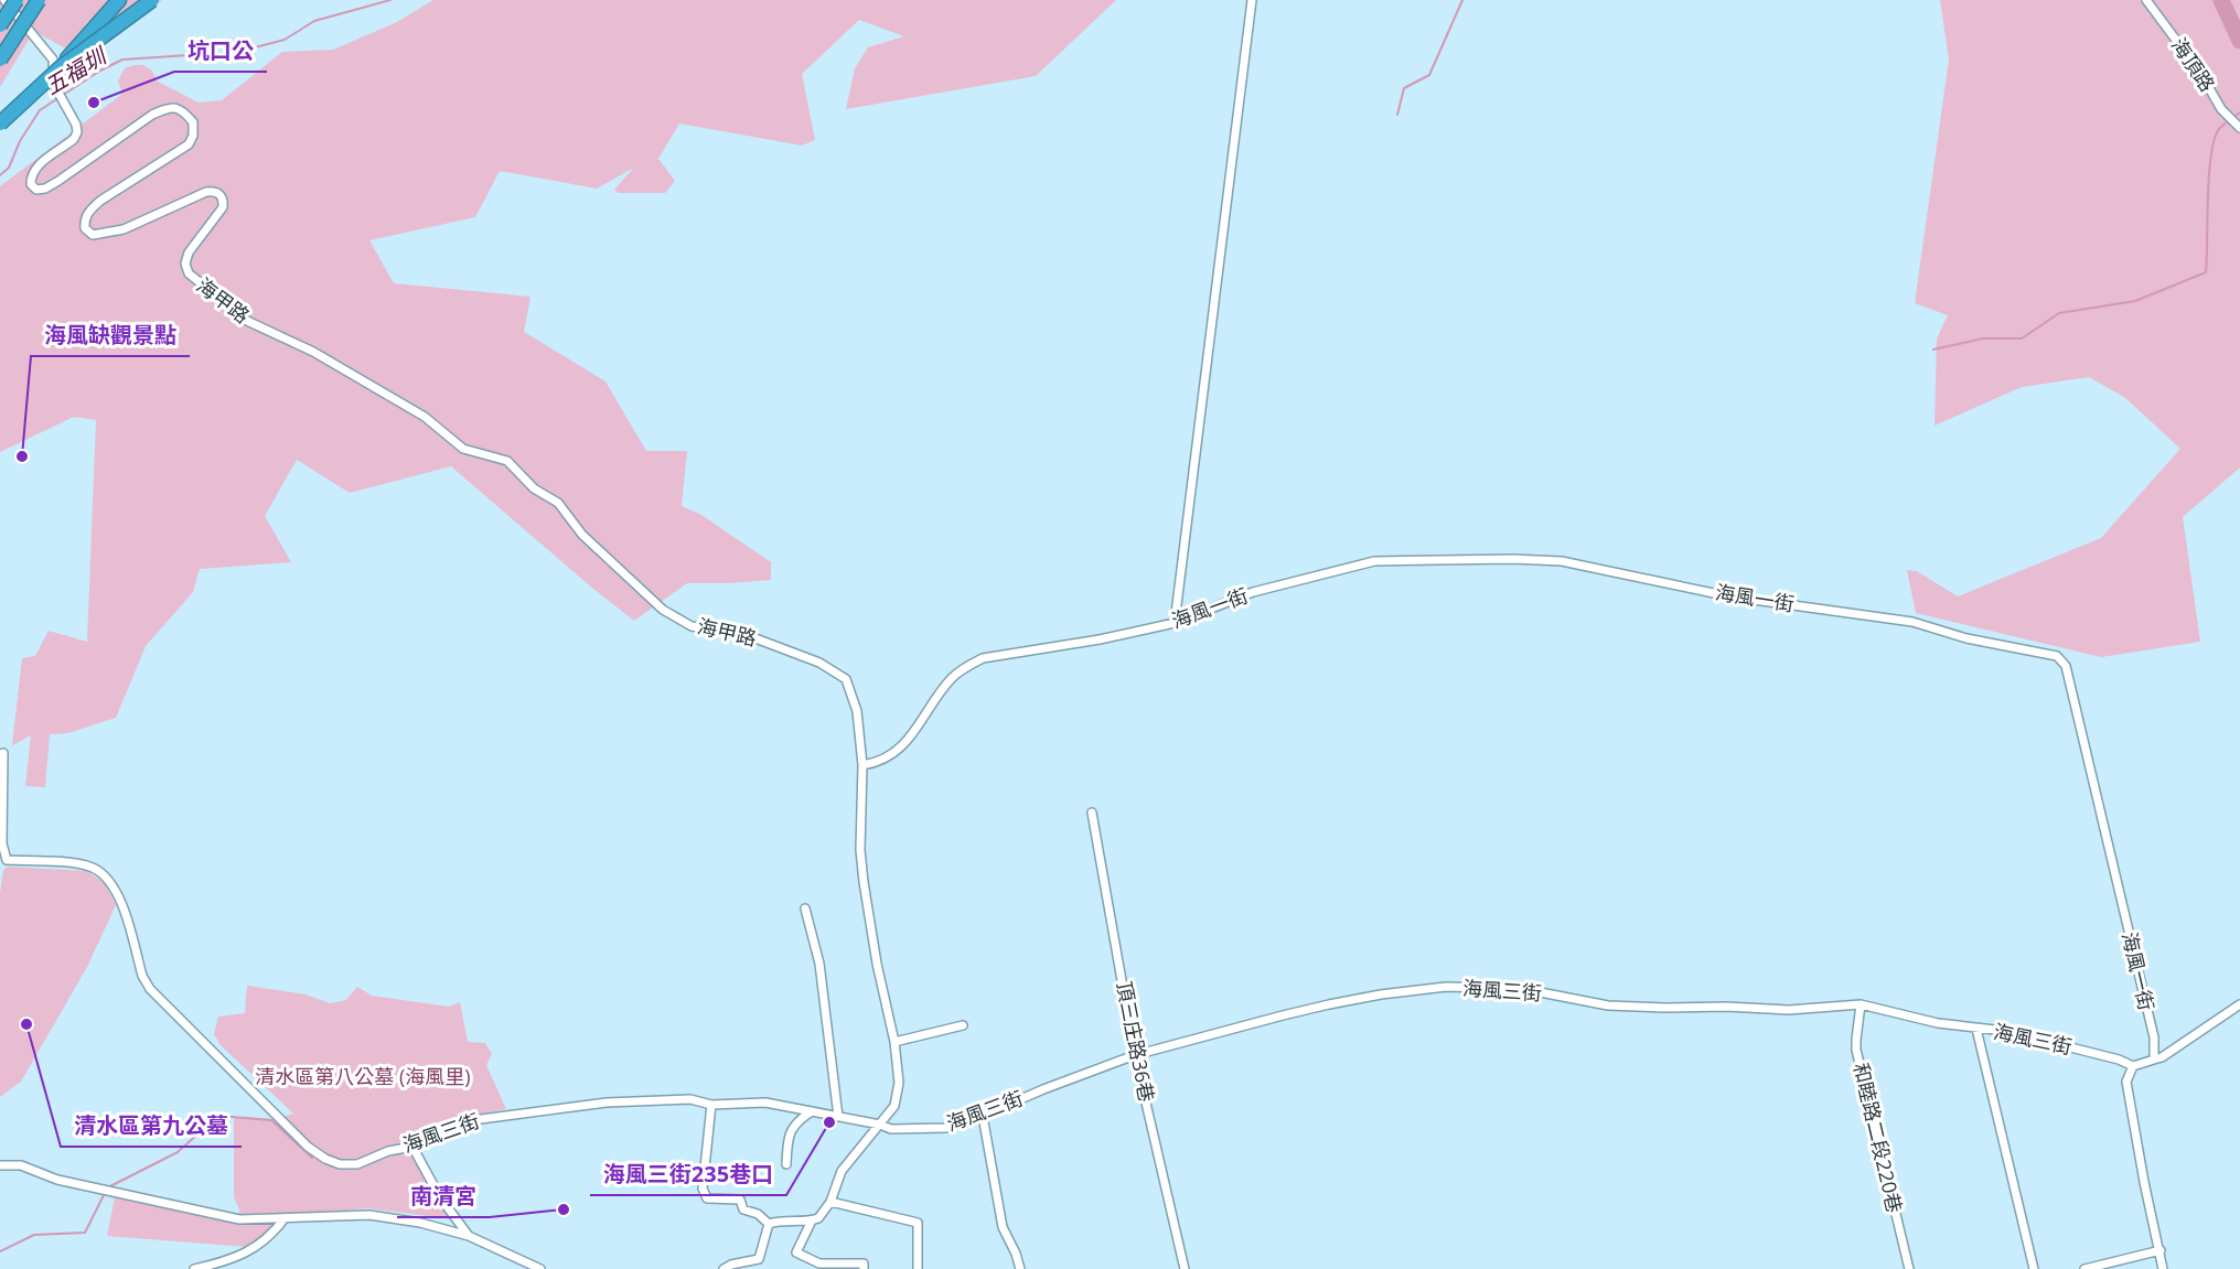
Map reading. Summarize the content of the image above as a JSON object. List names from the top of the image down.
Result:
{
  "streets": {
    "street": [
      "海頂路",
      "海甲路",
      "海風一街",
      "海風三街",
      "頂三庄路36巷",
      "和睦路二段220巷"
    ]
  },
  "crossings": [
    ["海甲路", "海風一街"],
    ["海風三街", "頂三庄路36巷"],
    ["海風三街", "和睦路二段220巷"]
  ],
  "water": ["五福圳"],
  "parks": ["清水區第八公墓 (海風里)"],
  "places": [
    "坑口公",
    "海風缺觀景點",
    "清水區第九公墓",
    "海風三街235巷口",
    "南清宮"
  ]
}
